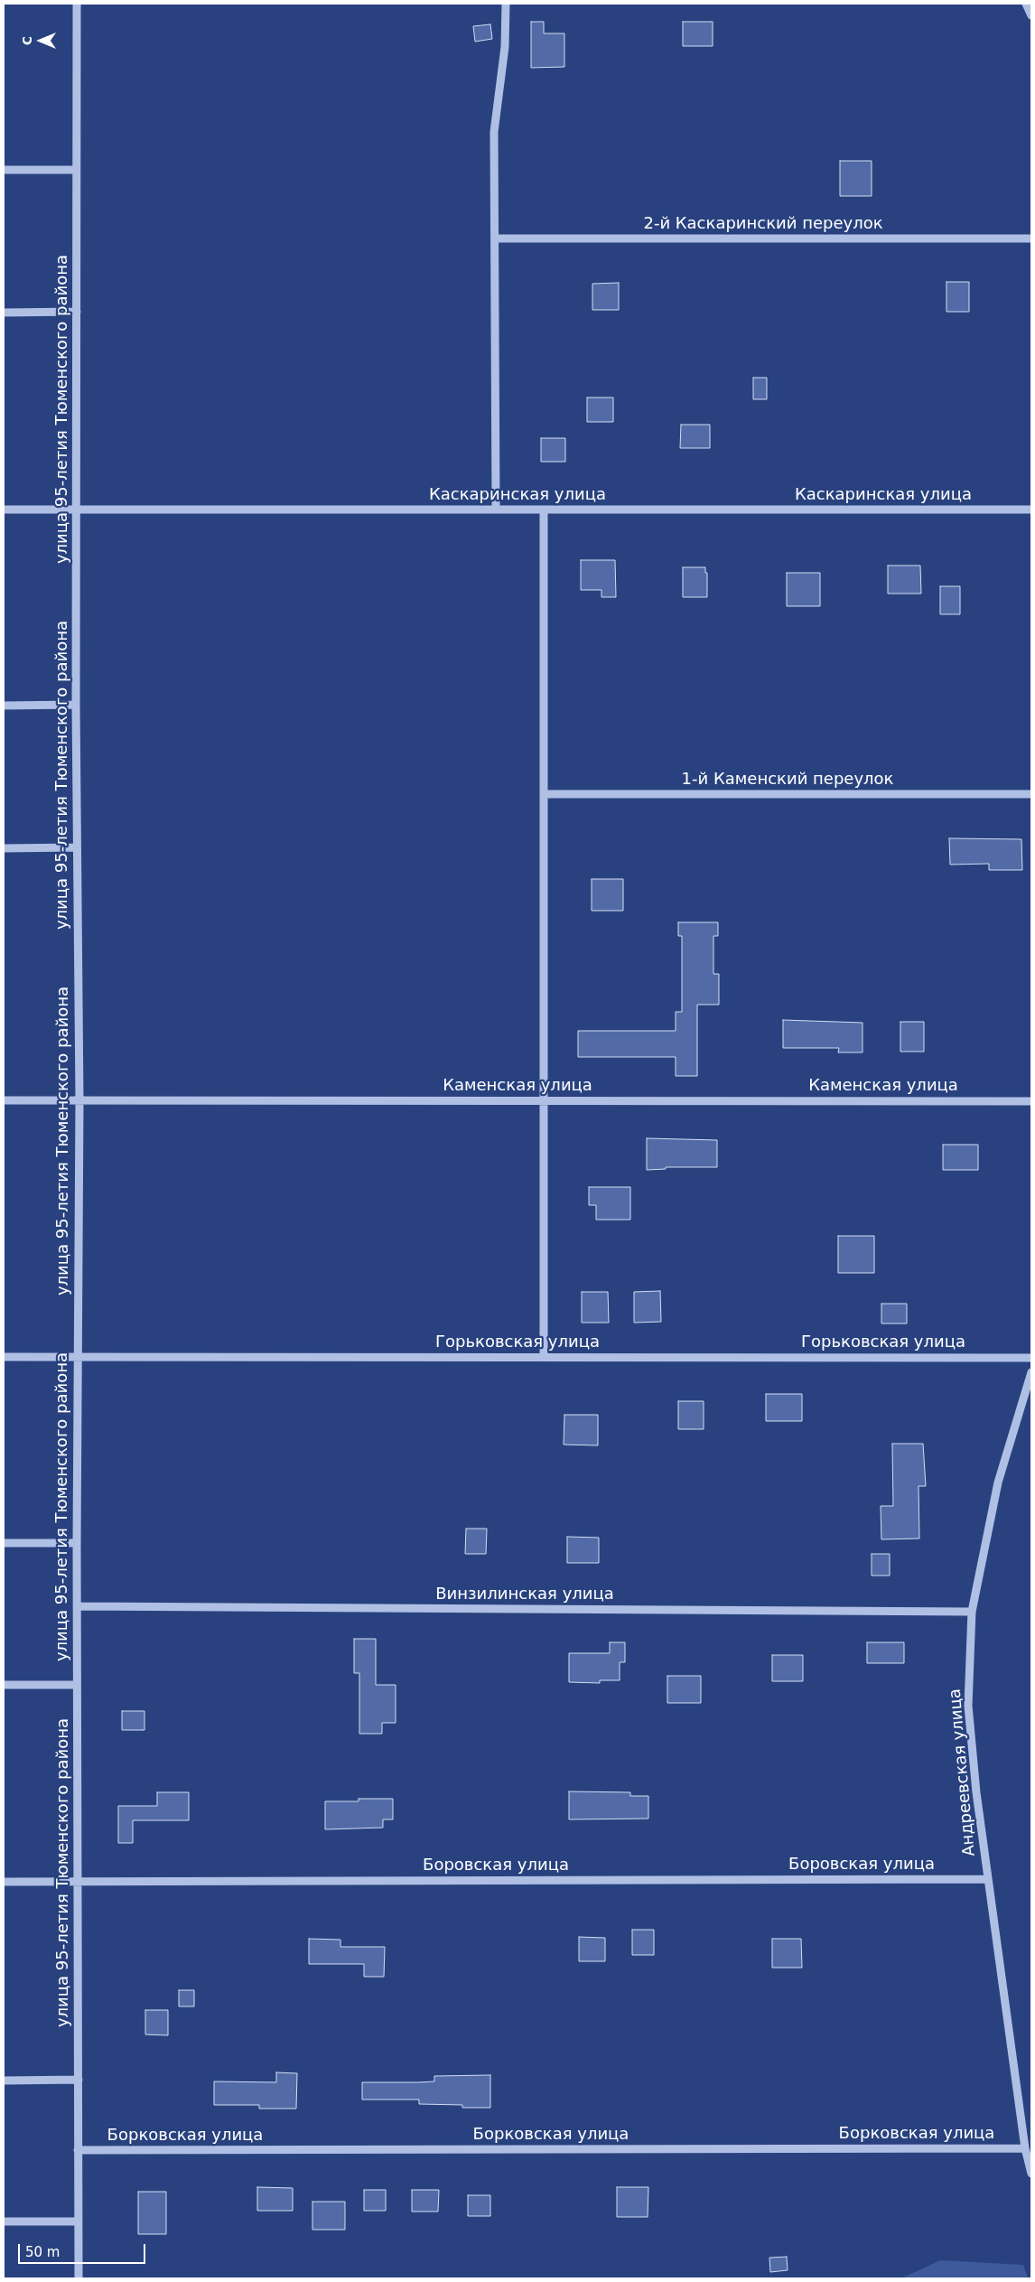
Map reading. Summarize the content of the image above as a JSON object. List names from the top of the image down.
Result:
{
  "streets": {
    "street": [
      "2-й Каскаринский переулок",
      "улица 95-летия Тюменского района",
      "Каскаринская улица",
      "1-й Каменский переулок",
      "Каменская улица",
      "Горьковская улица",
      "Винзилинская улица",
      "Андреевская улица",
      "Боровская улица",
      "Борковская улица"
    ]
  },
  "crossings": [
    ["улица 95-летия Тюменского района", "Каскаринская улица"],
    ["улица 95-летия Тюменского района", "Каменская улица"],
    ["улица 95-летия Тюменского района", "Горьковская улица"],
    ["улица 95-летия Тюменского района", "Винзилинская улица"],
    ["улица 95-летия Тюменского района", "Боровская улица"],
    ["улица 95-летия Тюменского района", "Борковская улица"],
    ["Винзилинская улица", "Андреевская улица"],
    ["Андреевская улица", "Боровская улица"],
    ["Андреевская улица", "Борковская улица"]
  ],
  "scale_bar": "50 m",
  "north": "left"
}
